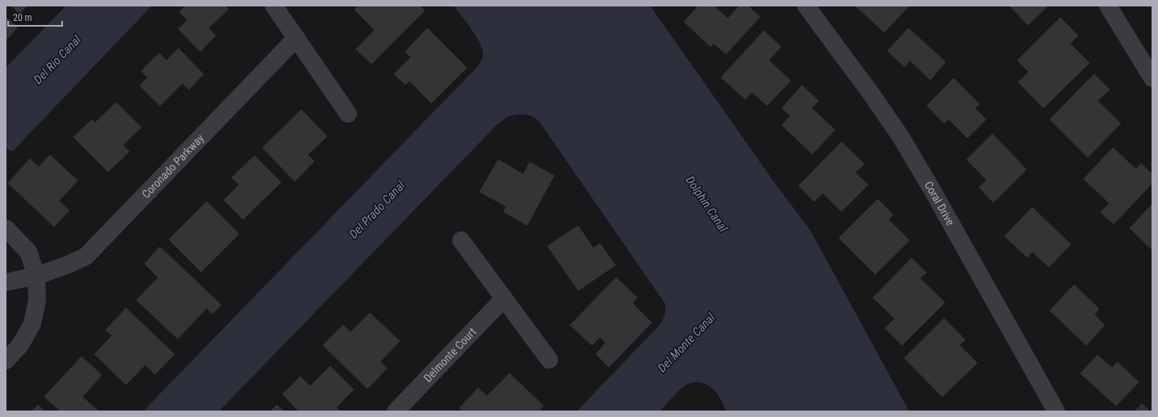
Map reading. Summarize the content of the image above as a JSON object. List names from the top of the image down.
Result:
{
  "streets": {
    "street": ["Coronado Parkway", "Coral Drive", "Delmonte Court"]
  },
  "water": [
    "Del Rio Canal",
    "Dolphin Canal",
    "Del Prado Canal",
    "Del Monte Canal"
  ],
  "scale_bar": "20 m"
}
